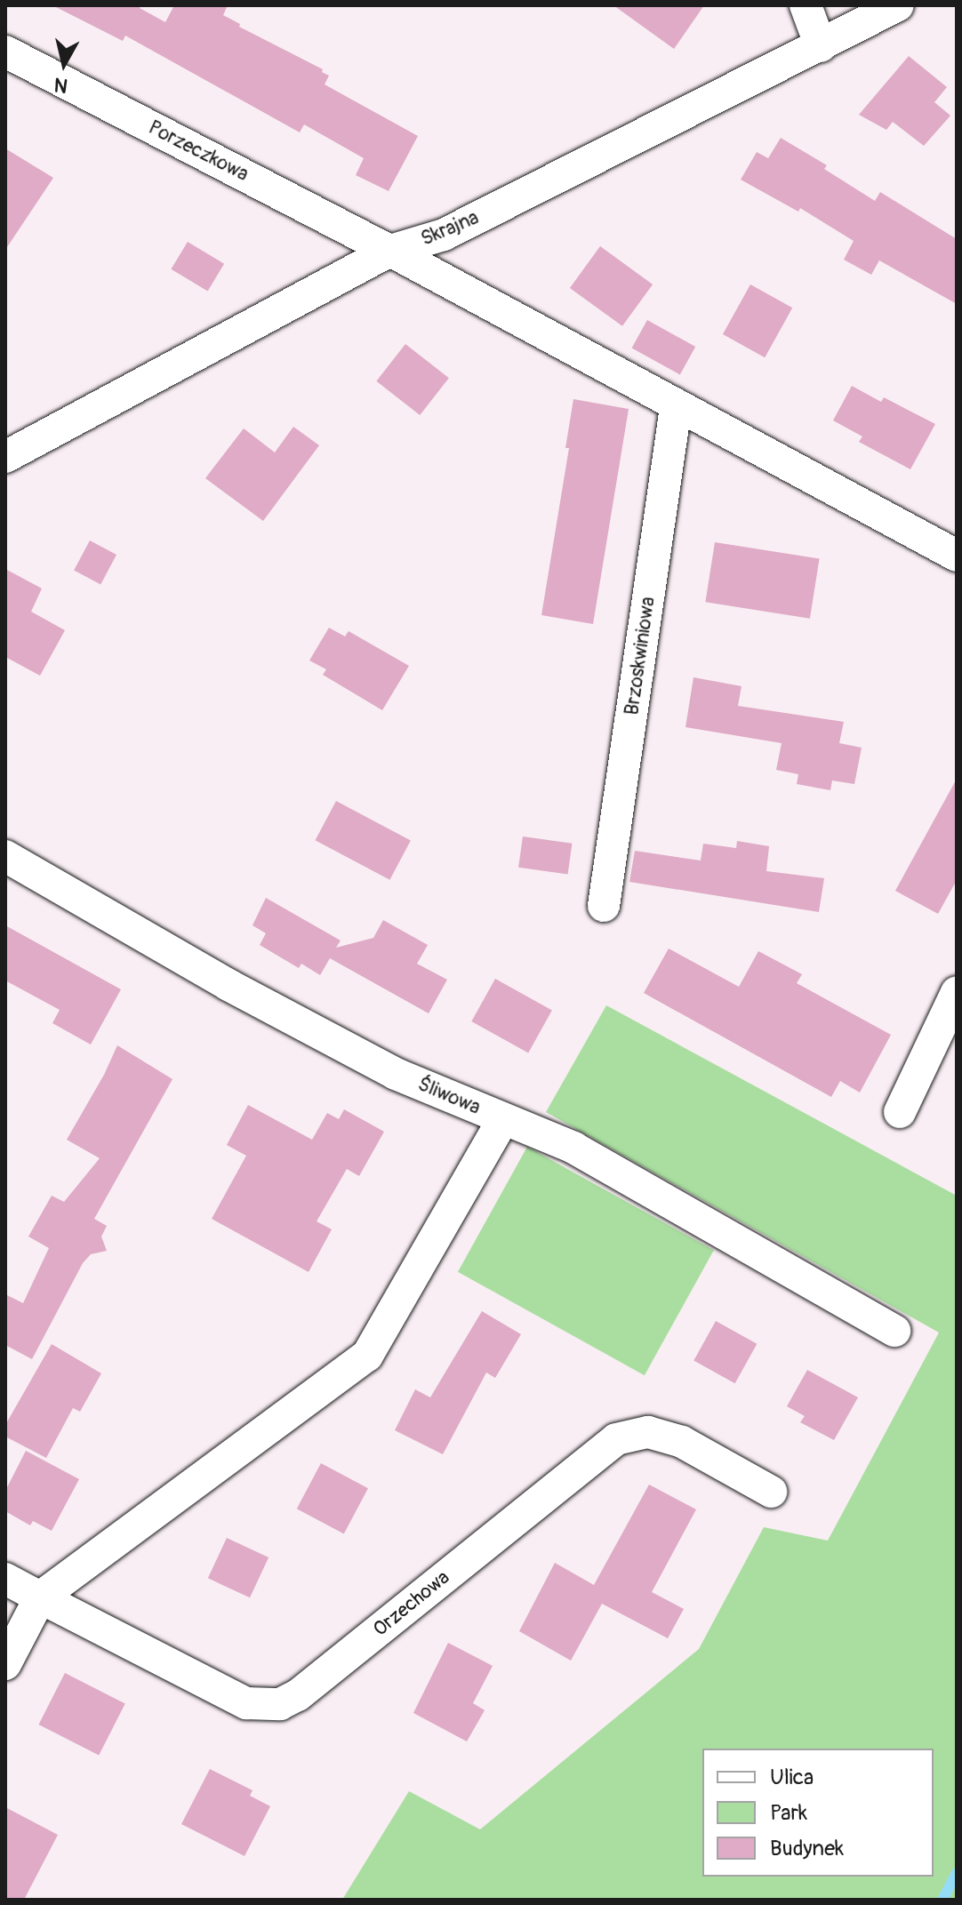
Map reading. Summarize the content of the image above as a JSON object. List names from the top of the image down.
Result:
{
  "streets": {
    "street": [
      "Porzeczkowa",
      "Skrajna",
      "Brzoskwiniowa",
      "Śliwowa",
      "Orzechowa"
    ]
  },
  "crossings": [
    ["Porzeczkowa", "Skrajna"]
  ],
  "legend": ["Ulica", "Park", "Budynek"],
  "north": "bottom"
}
